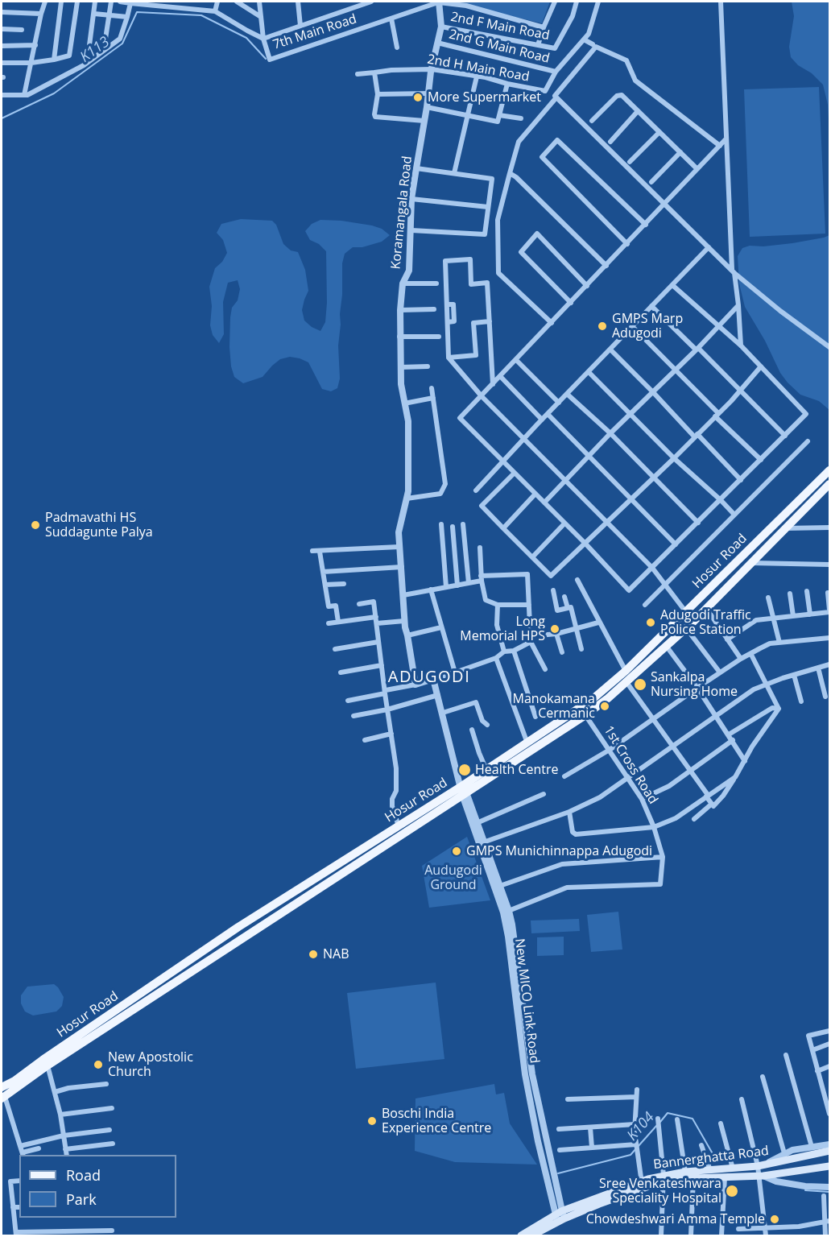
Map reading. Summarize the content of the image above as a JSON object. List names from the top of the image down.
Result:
{
  "streets": {
    "main road": ["Hosur Road", "Bannerghatta Road"],
    "street": [
      "2nd F Main Road",
      "7th Main Road",
      "2nd G Main Road",
      "2nd H Main Road",
      "Koramangala Road",
      "1st Cross Road",
      "New MICO Link Road"
    ]
  },
  "crossings": [
    ["2nd F Main Road", "Koramangala Road"],
    ["7th Main Road", "Koramangala Road"],
    ["2nd G Main Road", "2nd H Main Road"],
    ["2nd G Main Road", "Koramangala Road"],
    ["2nd H Main Road", "Koramangala Road"],
    ["Hosur Road", "1st Cross Road"],
    ["Hosur Road", "New MICO Link Road"],
    ["1st Cross Road", "New MICO Link Road"],
    ["New MICO Link Road", "Bannerghatta Road"]
  ],
  "districts": ["ADUGODI"],
  "water": ["K113", "K104"],
  "parks": ["Audugodi Ground"],
  "places": [
    "More Supermarket",
    "GMPS Marp Adugodi",
    "Padmavathi HS Suddagunte Palya",
    "Adugodi Traffic Police Station",
    "Long Memorial HPS",
    "Sankalpa Nursing Home",
    "Manokamana Cermanic",
    "Health Centre",
    "GMPS Munichinnappa Adugodi",
    "NAB",
    "New Apostolic Church",
    "Boschi India Experience Centre",
    "Sree Venkateshwara Speciality Hospital",
    "Chowdeshwari Amma Temple"
  ],
  "legend": ["Road", "Park"]
}
